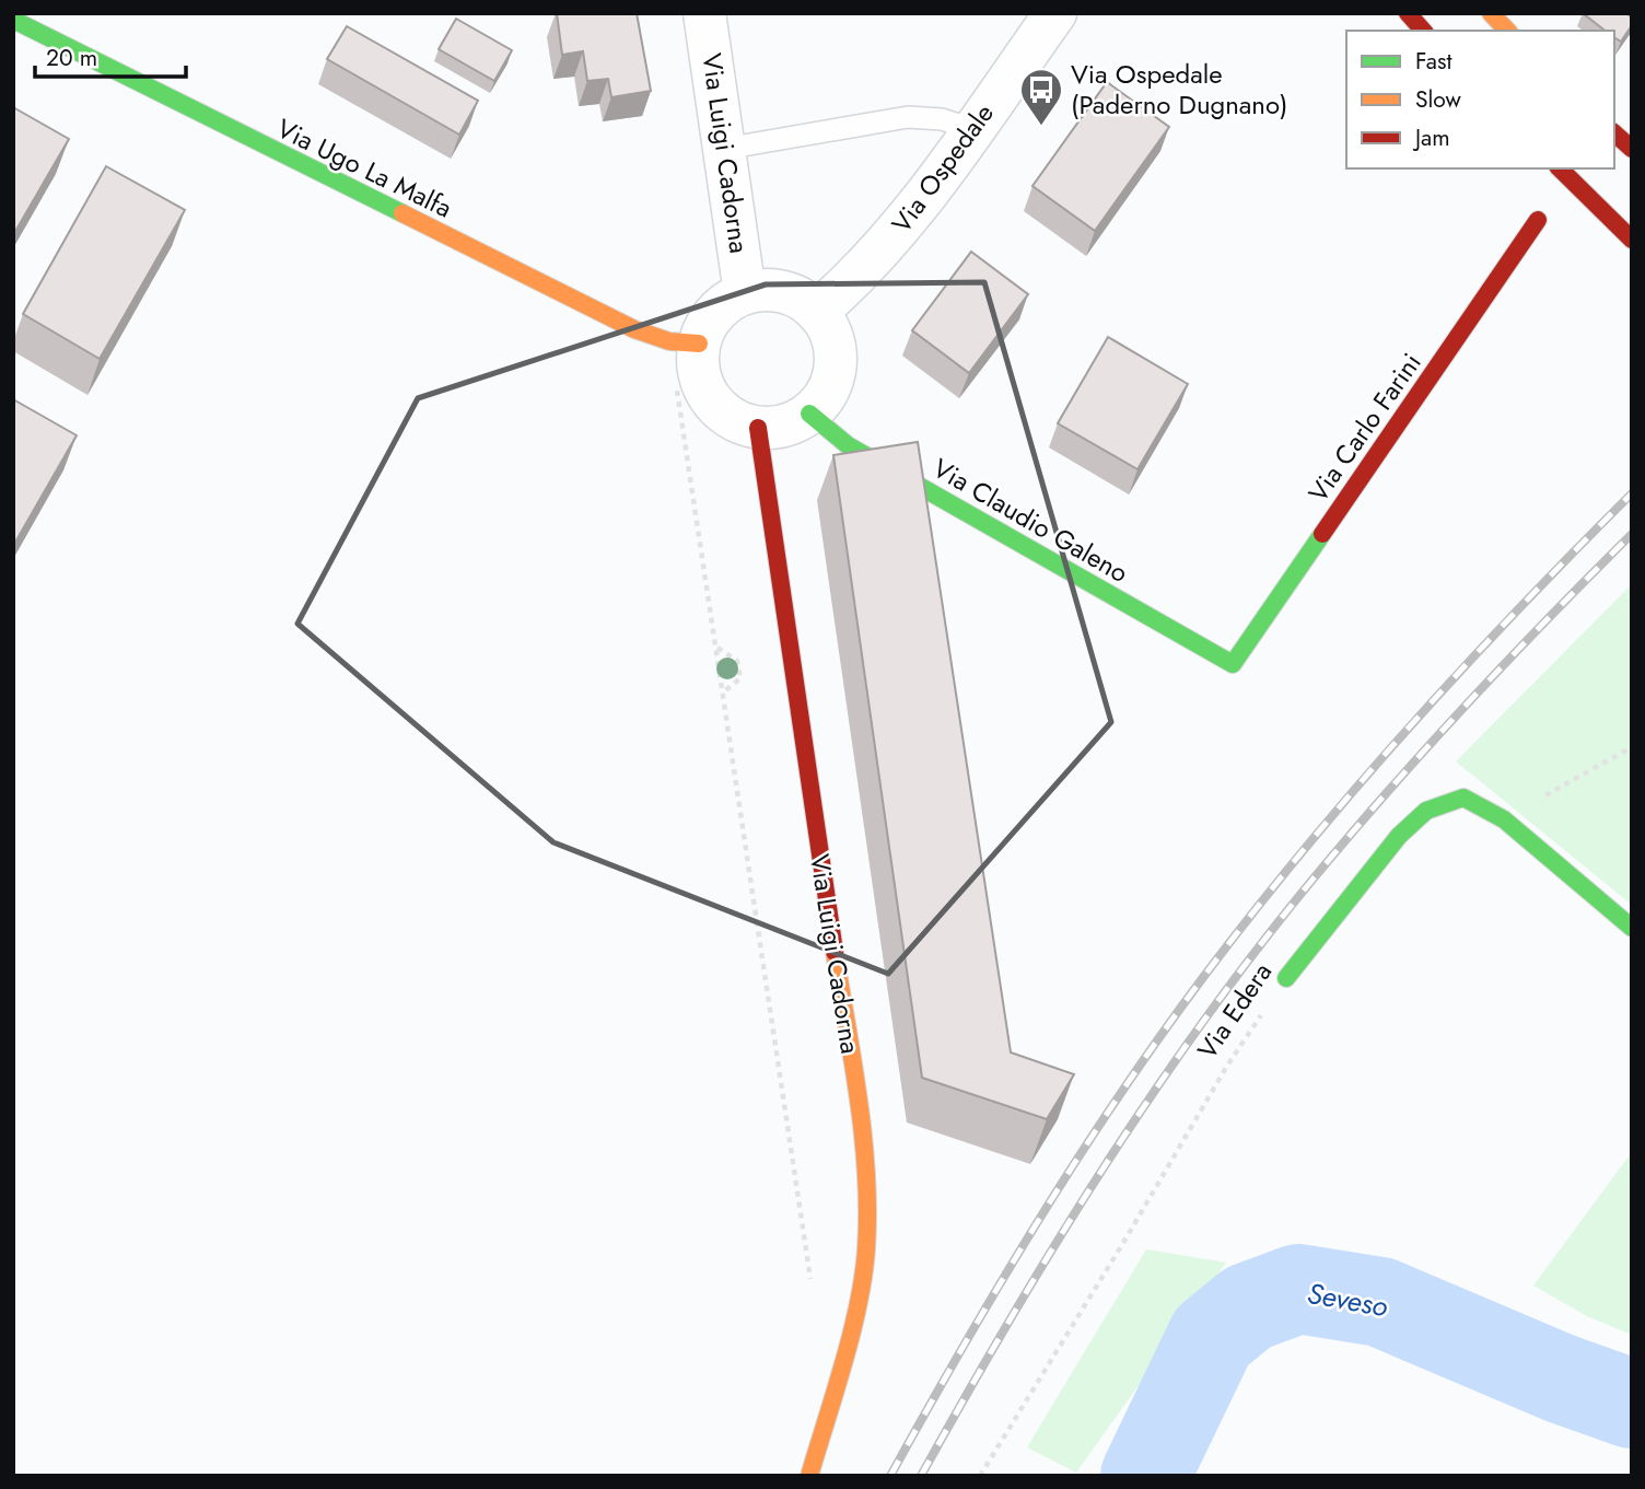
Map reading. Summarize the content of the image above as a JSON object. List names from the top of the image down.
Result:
{
  "streets": {
    "street": [
      "Via Luigi Cadorna",
      "Via Ugo La Malfa",
      "Via Ospedale",
      "Via Carlo Farini",
      "Via Claudio Galeno",
      "Via Edera"
    ]
  },
  "crossings": [
    ["Via Luigi Cadorna", "Via Ugo La Malfa"],
    ["Via Luigi Cadorna", "Via Ospedale"],
    ["Via Luigi Cadorna", "Via Claudio Galeno"],
    ["Via Ugo La Malfa", "Via Ospedale"],
    ["Via Ugo La Malfa", "Via Claudio Galeno"],
    ["Via Ospedale", "Via Claudio Galeno"],
    ["Via Carlo Farini", "Via Claudio Galeno"]
  ],
  "water": ["Seveso"],
  "places": {
    "bus stop": ["Via Ospedale (Paderno Dugnano)"]
  },
  "legend": ["Fast", "Slow", "Jam"],
  "scale_bar": "20 m"
}
